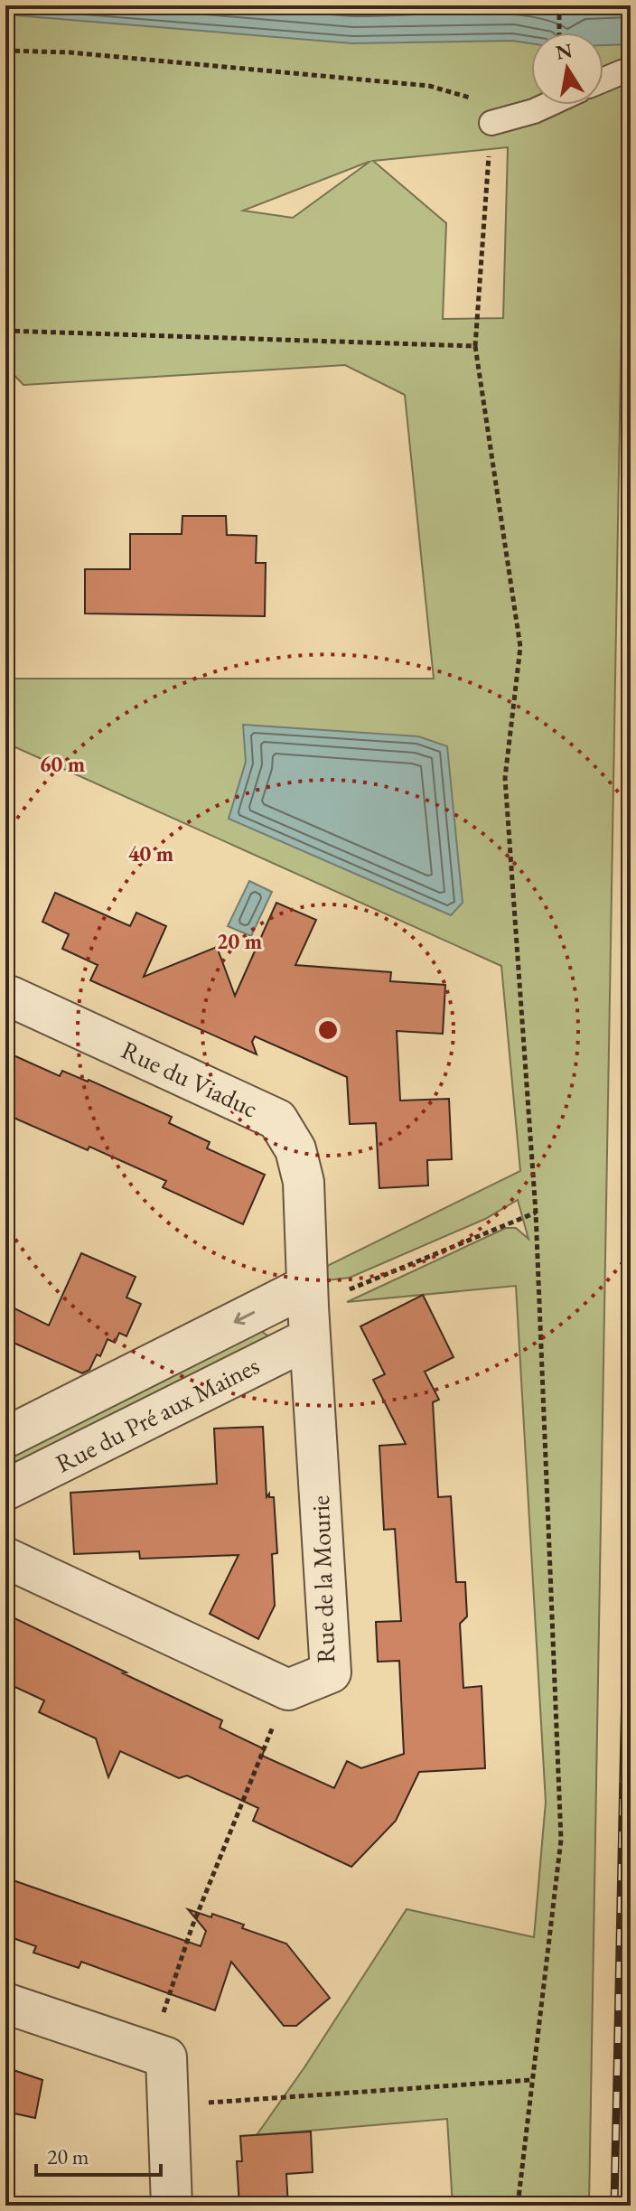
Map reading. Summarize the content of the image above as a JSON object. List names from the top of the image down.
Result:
{
  "streets": {
    "street": ["Rue du Viaduc", "Rue du Pré aux Maines", "Rue de la Mourie"]
  },
  "crossings": [
    ["Rue du Viaduc", "Rue du Pré aux Maines"],
    ["Rue du Viaduc", "Rue de la Mourie"],
    ["Rue du Pré aux Maines", "Rue de la Mourie"]
  ],
  "scale_bar": "20 m",
  "north": "top",
  "rings": ["60 m", "40 m", "20 m"]
}
